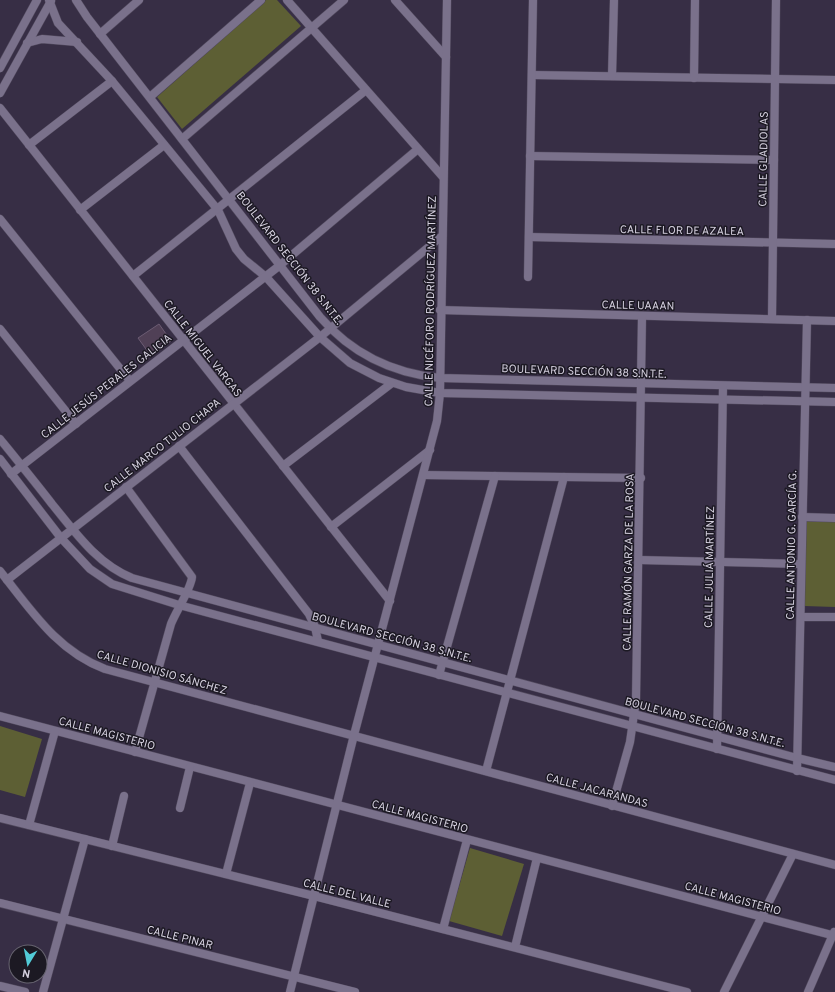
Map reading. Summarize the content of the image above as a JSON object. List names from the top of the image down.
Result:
{
  "streets": {
    "street": [
      "CALLE GLADIOLAS",
      "CALLE FLOR DE AZALEA",
      "BOULEVARD SECCIÓN 38 S.N.T.E.",
      "CALLE NICÉFORO RODRÍGUEZ MARTÍNEZ",
      "CALLE UAAAN",
      "CALLE MIGUEL VARGAS",
      "CALLE JESÚS PERALES GALICIA",
      "CALLE MARCO TULIO CHAPA",
      "CALLE ANTONIO G. GARCÍA G.",
      "CALLE RAMÓN GARZA DE LA ROSA",
      "CALLE JULIÁ MARTÍNEZ",
      "CALLE DIONISIO SÁNCHEZ",
      "CALLE MAGISTERIO",
      "CALLE JACARANDAS",
      "CALLE DEL VALLE",
      "CALLE PINAR"
    ]
  },
  "crossings": [
    ["CALLE GLADIOLAS", "CALLE FLOR DE AZALEA"],
    ["CALLE GLADIOLAS", "CALLE UAAAN"],
    ["BOULEVARD SECCIÓN 38 S.N.T.E.", "CALLE NICÉFORO RODRÍGUEZ MARTÍNEZ"],
    ["BOULEVARD SECCIÓN 38 S.N.T.E.", "CALLE JESÚS PERALES GALICIA"],
    ["BOULEVARD SECCIÓN 38 S.N.T.E.", "CALLE MARCO TULIO CHAPA"],
    ["BOULEVARD SECCIÓN 38 S.N.T.E.", "CALLE ANTONIO G. GARCÍA G."],
    ["BOULEVARD SECCIÓN 38 S.N.T.E.", "CALLE RAMÓN GARZA DE LA ROSA"],
    ["BOULEVARD SECCIÓN 38 S.N.T.E.", "CALLE JULIÁ MARTÍNEZ"],
    ["CALLE NICÉFORO RODRÍGUEZ MARTÍNEZ", "CALLE UAAAN"],
    ["CALLE NICÉFORO RODRÍGUEZ MARTÍNEZ", "CALLE MIGUEL VARGAS"],
    ["CALLE NICÉFORO RODRÍGUEZ MARTÍNEZ", "CALLE MARCO TULIO CHAPA"],
    ["CALLE NICÉFORO RODRÍGUEZ MARTÍNEZ", "CALLE DIONISIO SÁNCHEZ"],
    ["CALLE NICÉFORO RODRÍGUEZ MARTÍNEZ", "CALLE MAGISTERIO"],
    ["CALLE NICÉFORO RODRÍGUEZ MARTÍNEZ", "CALLE JACARANDAS"],
    ["CALLE NICÉFORO RODRÍGUEZ MARTÍNEZ", "CALLE DEL VALLE"],
    ["CALLE NICÉFORO RODRÍGUEZ MARTÍNEZ", "CALLE PINAR"],
    ["CALLE UAAAN", "CALLE ANTONIO G. GARCÍA G."],
    ["CALLE UAAAN", "CALLE RAMÓN GARZA DE LA ROSA"],
    ["CALLE MIGUEL VARGAS", "CALLE JESÚS PERALES GALICIA"],
    ["CALLE MIGUEL VARGAS", "CALLE MARCO TULIO CHAPA"],
    ["CALLE MARCO TULIO CHAPA", "CALLE DIONISIO SÁNCHEZ"],
    ["CALLE RAMÓN GARZA DE LA ROSA", "CALLE JACARANDAS"],
    ["CALLE DIONISIO SÁNCHEZ", "CALLE JACARANDAS"]
  ],
  "north": "bottom"
}
